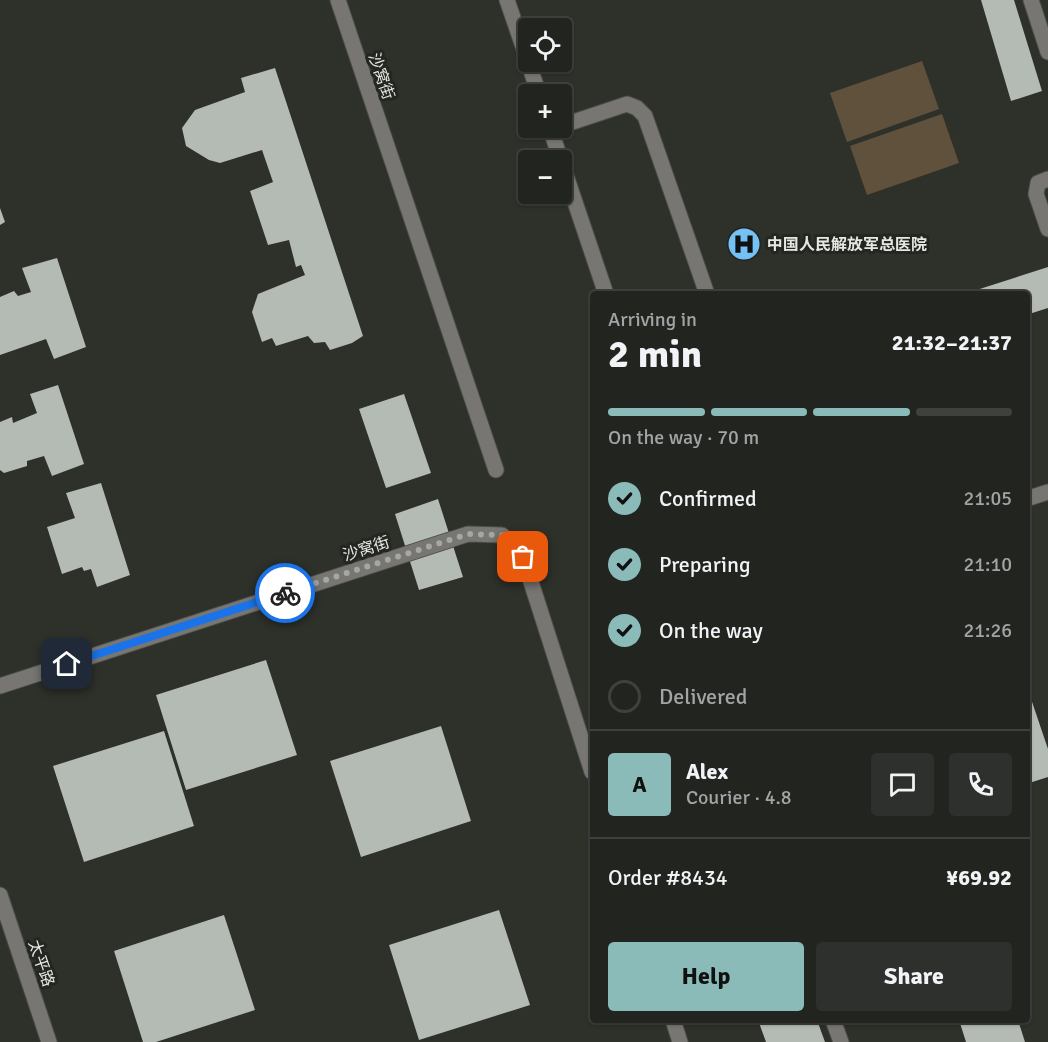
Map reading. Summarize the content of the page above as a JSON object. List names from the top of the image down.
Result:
{
  "streets": {
    "street": ["沙窝街", "太平路"]
  },
  "places": {
    "hospital": ["中国人民解放军总医院"]
  },
  "page": {
    "map_buttons": ["+", "−"],
    "heading": ["2 min", "Arriving in", "21:32–21:37"],
    "panel": [
      "Alex",
      "Courier · 4.8",
      "Order #8434",
      "¥69.92"
    ],
    "bar": "On the way · 70 m",
    "list": [
      ["Confirmed", "21:05"],
      ["Preparing", "21:10"],
      ["On the way", "21:26"],
      "Delivered"
    ],
    "round": "A",
    "buttons": ["Help", "Share"]
  }
}
